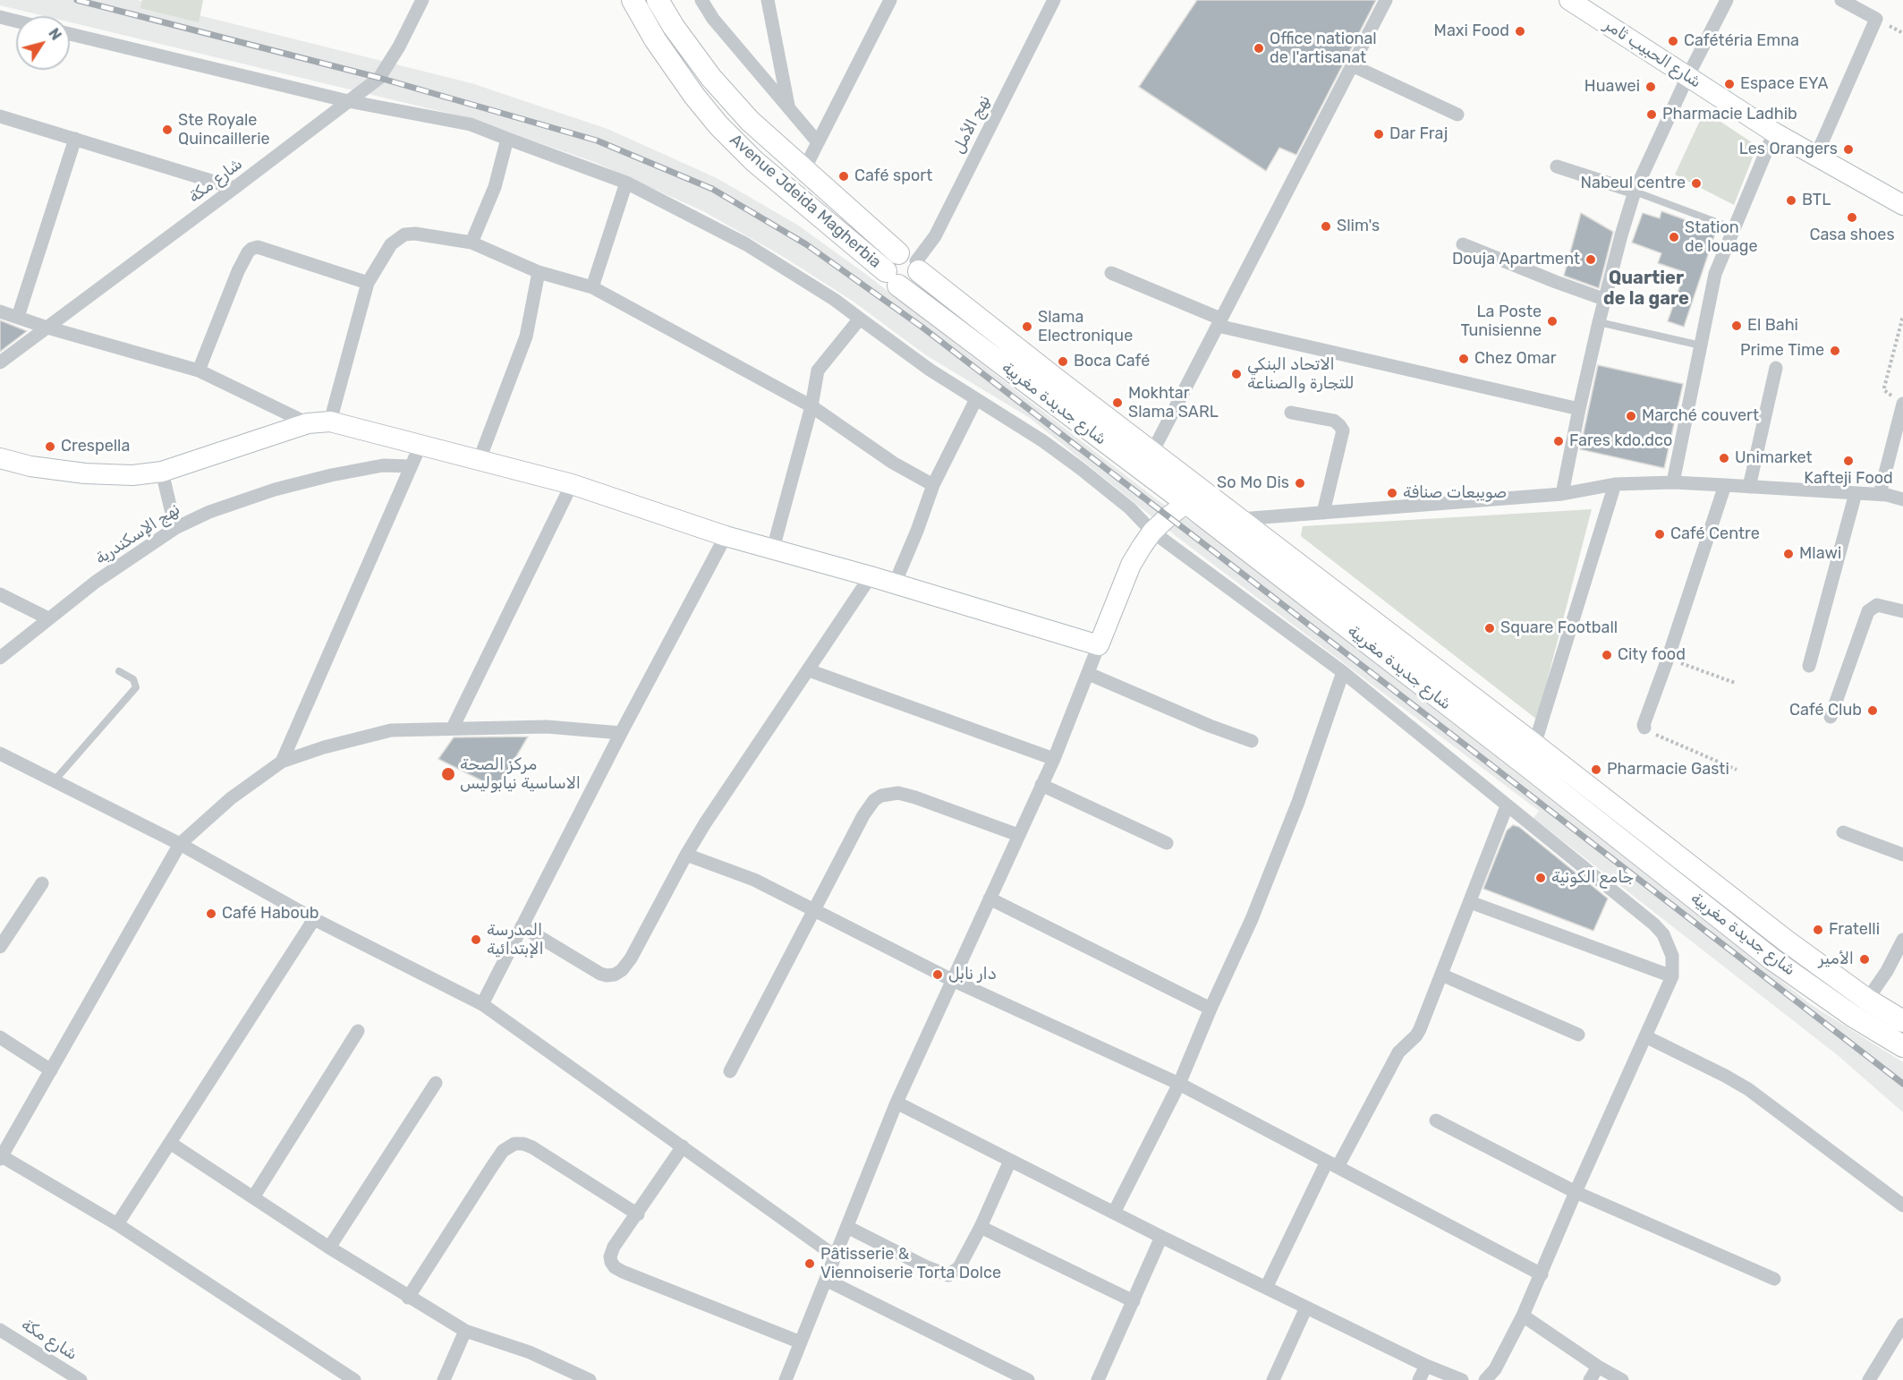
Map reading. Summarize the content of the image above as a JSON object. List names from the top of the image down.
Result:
{
  "streets": {
    "main road": ["شارع الحبيب ثامر", "Avenue Jdeida Magherbia", "شارع جديدة مغربية"],
    "street": ["نهج الأمل", "شارع مكة", "نهج الإسكندرية"]
  },
  "crossings": [
    ["نهج الأمل", "Avenue Jdeida Magherbia"],
    ["نهج الأمل", "شارع جديدة مغربية"],
    ["Avenue Jdeida Magherbia", "شارع جديدة مغربية"]
  ],
  "districts": ["Quartier de la gare"],
  "places": [
    "Maxi Food",
    "Cafétéria Emna",
    "Office national de l'artisanat",
    "Espace EYA",
    "Huawei",
    "Pharmacie Ladhib",
    "Ste Royale Quincaillerie",
    "Dar Fraj",
    "Les Orangers",
    "Café sport",
    "Nabeul centre",
    "BTL",
    "Casa shoes",
    "Slim's",
    "Station de louage",
    "Douja Apartment",
    "La Poste Tunisienne",
    "El Bahi",
    "Slama Electronique",
    "Prime Time",
    "Chez Omar",
    "Boca Café",
    "الاتحاد البنكي للتجارة والصناعة",
    "Mokhtar Slama SARL",
    "Marché couvert",
    "Fares kdo.dco",
    "Crespella",
    "Unimarket",
    "Kafteji Food",
    "So Mo Dis",
    "صويبعات صنافة",
    "Café Centre",
    "Mlawi",
    "Square Football",
    "City food",
    "Café Club",
    "Pharmacie Gasti",
    "مركز الصحة الاساسية نيابوليس",
    "جامع الكونية",
    "Café Haboub",
    "Fratelli",
    "المدرسة الإبتدائية",
    "الأمير",
    "دار نابل",
    "Pâtisserie & Viennoiserie Torta Dolce"
  ],
  "north": "top right"
}
